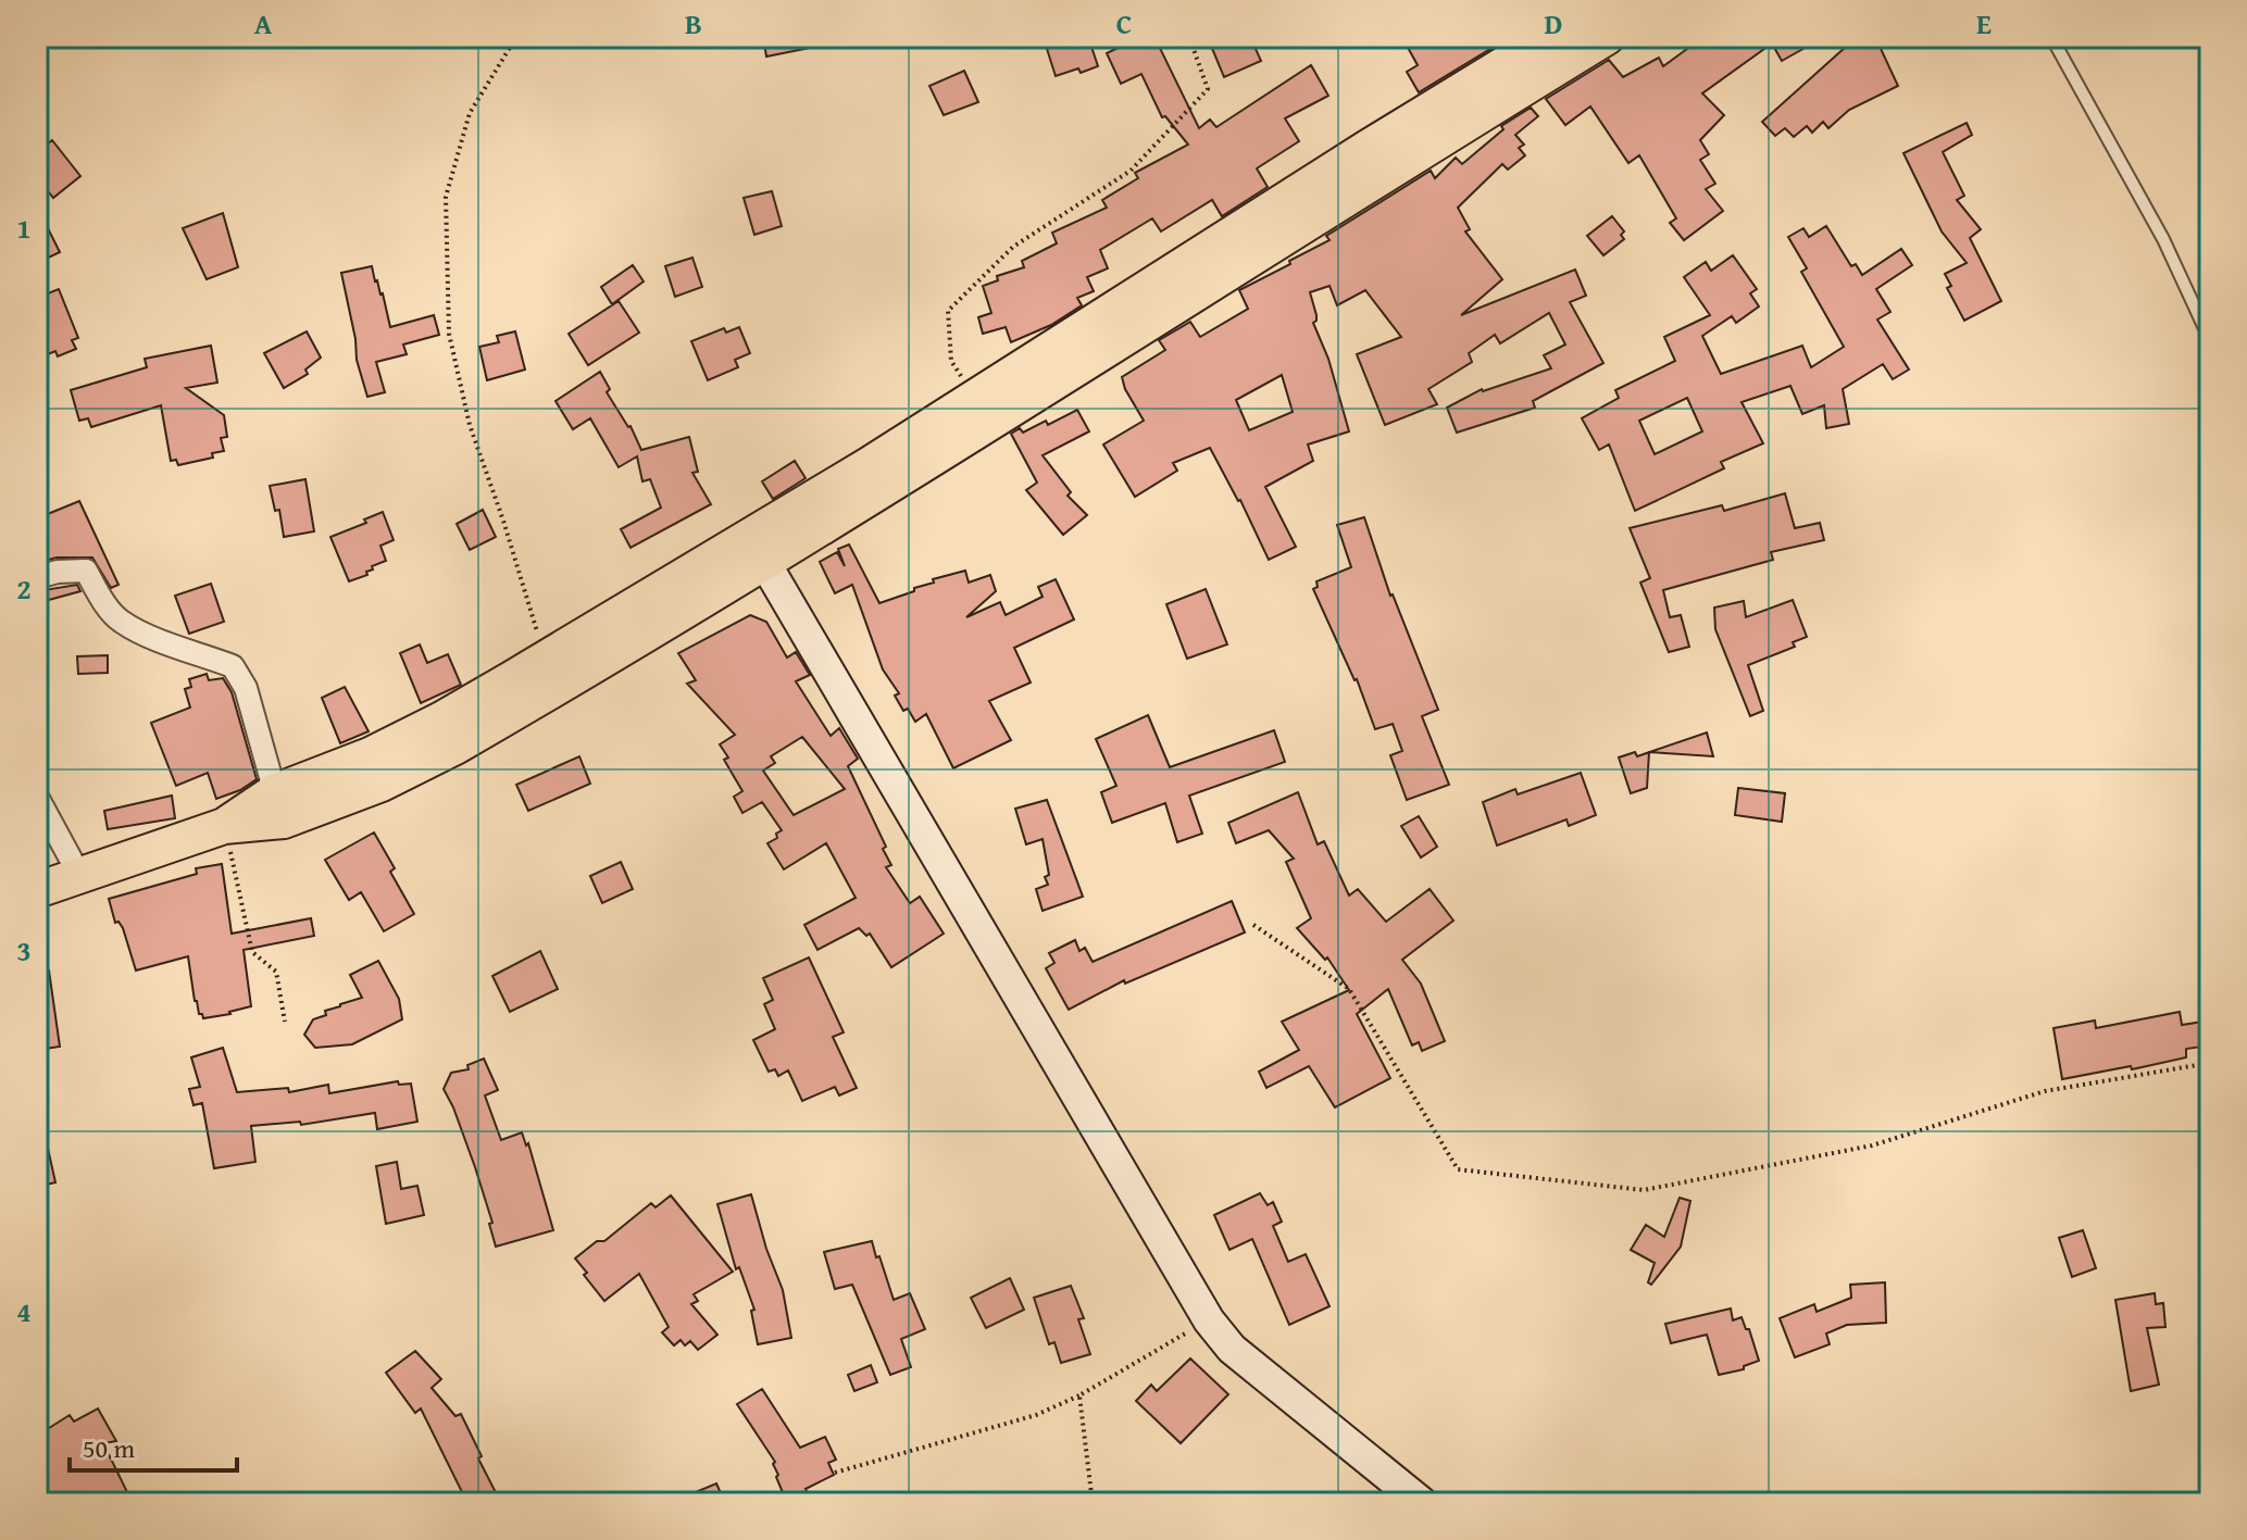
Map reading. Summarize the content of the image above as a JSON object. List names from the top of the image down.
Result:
{
  "scale_bar": "50 m",
  "grid": {
    "columns": [
      "A",
      "B",
      "C",
      "D",
      "E"
    ],
    "rows": [
      "1",
      "2",
      "3",
      "4"
    ]
  }
}
